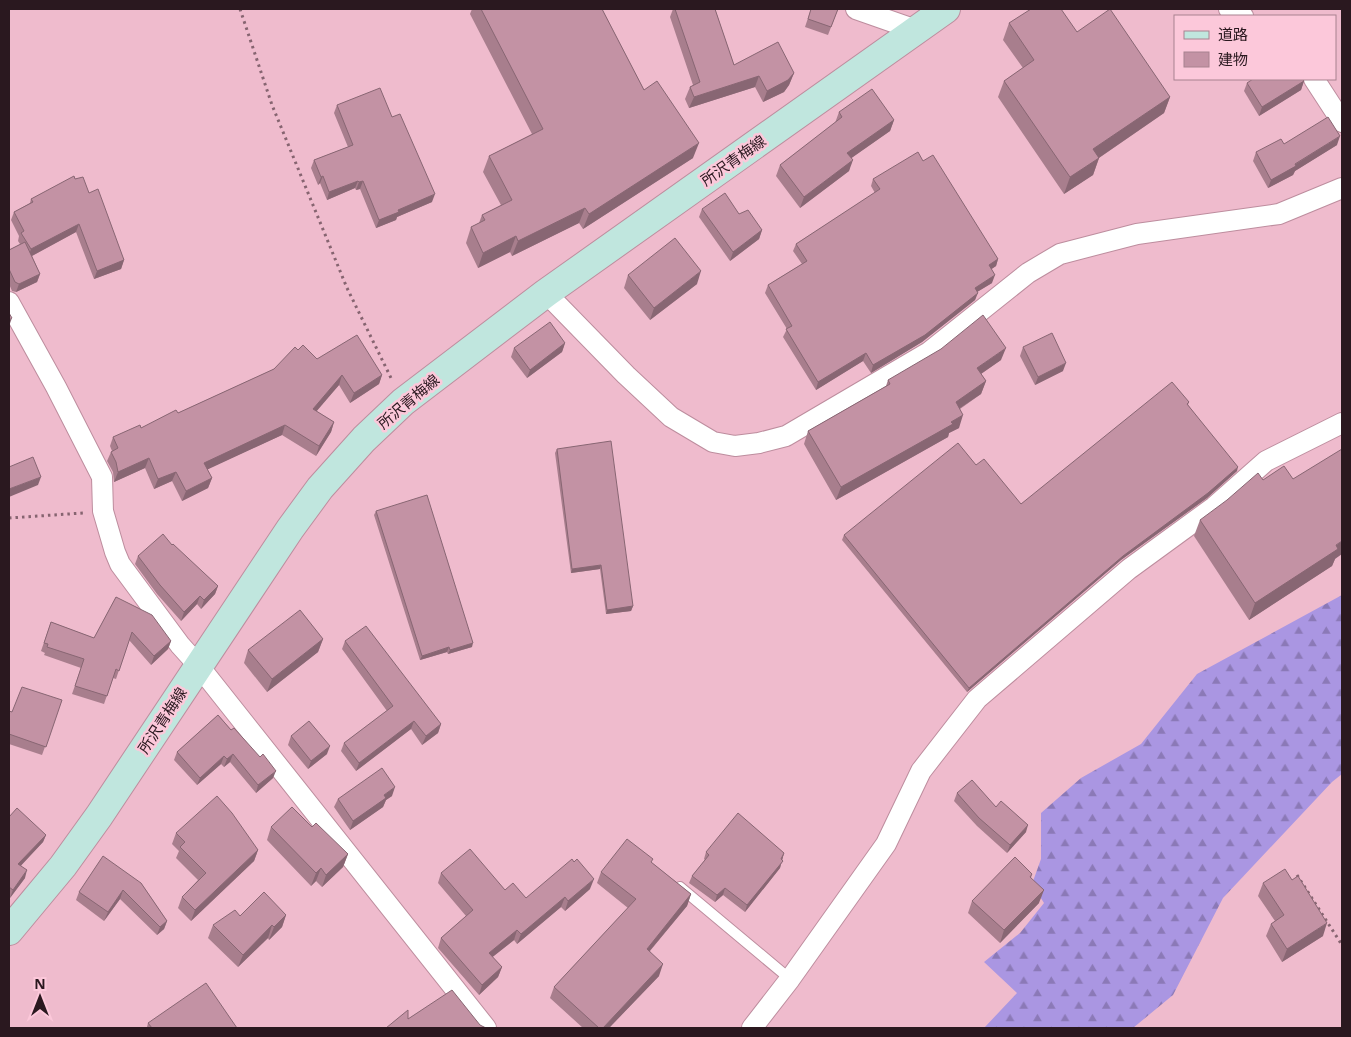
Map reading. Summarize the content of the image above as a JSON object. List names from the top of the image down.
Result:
{
  "streets": {
    "main road": ["所沢青梅線"]
  },
  "legend": ["道路", "建物"],
  "north": "top"
}
